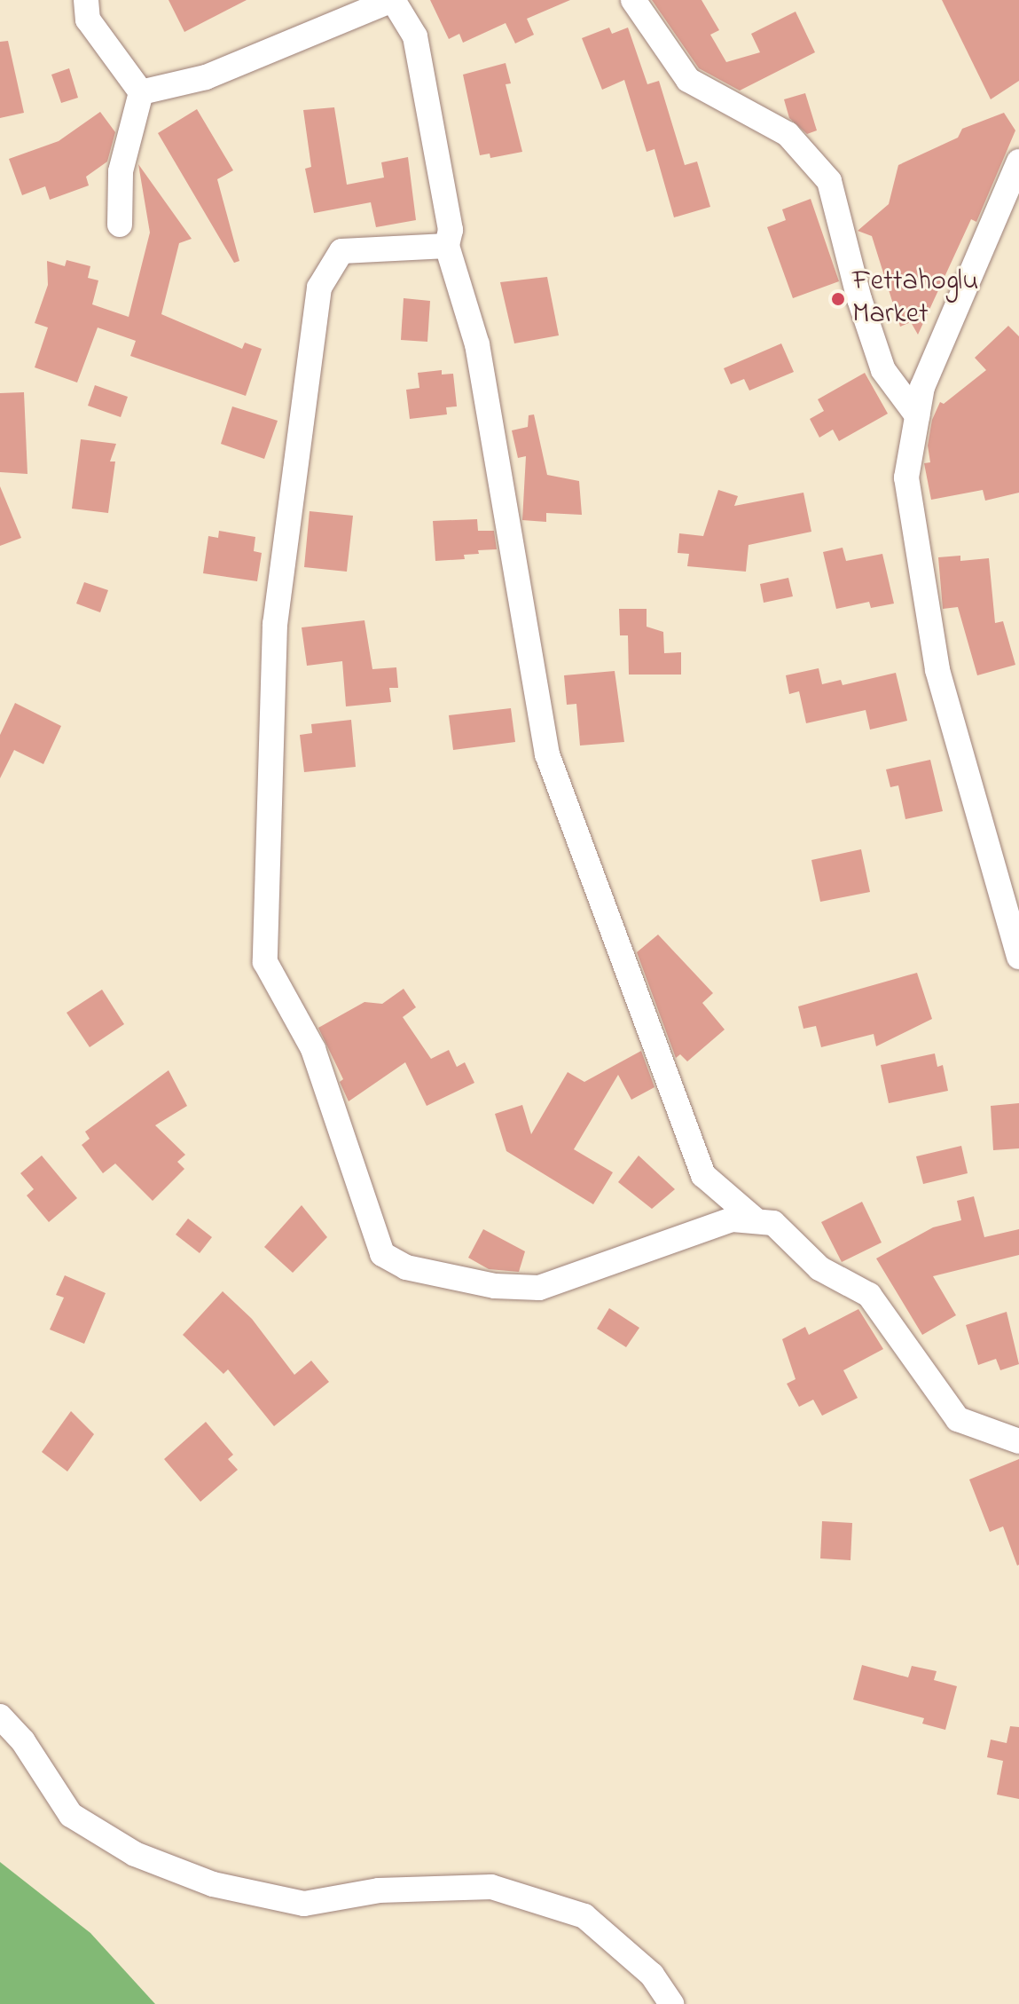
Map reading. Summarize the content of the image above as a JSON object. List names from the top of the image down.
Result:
{
  "places": ["Fettahoglu Market"]
}
